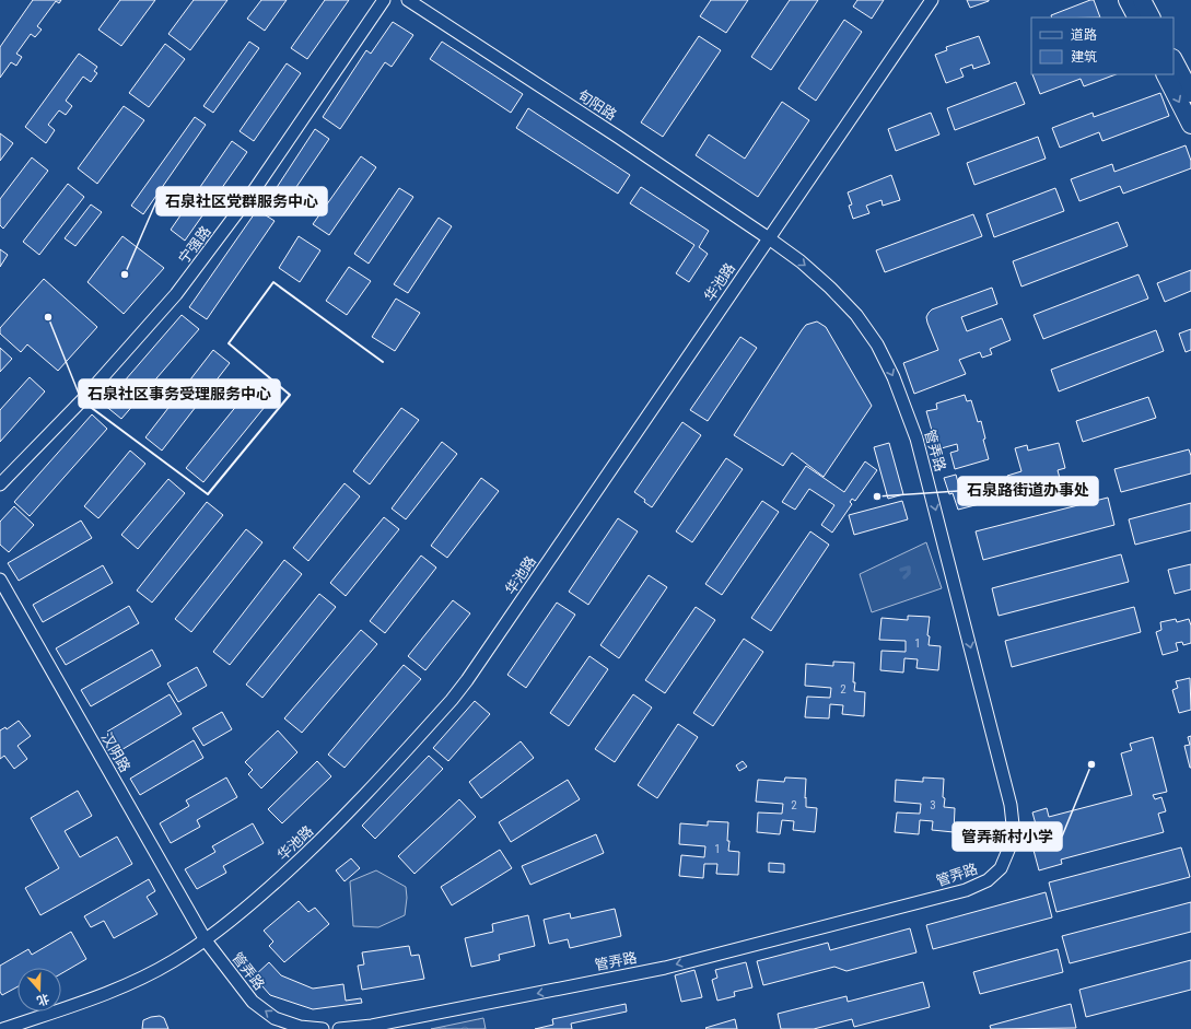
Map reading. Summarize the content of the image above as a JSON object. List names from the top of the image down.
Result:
{
  "streets": {
    "street": [
      "旬阳路",
      "宁强路",
      "华池路",
      "管弄路",
      "汉阴路"
    ]
  },
  "crossings": [
    ["旬阳路", "华池路"],
    ["旬阳路", "管弄路"],
    ["华池路", "管弄路"],
    ["华池路", "汉阴路"],
    ["管弄路", "汉阴路"]
  ],
  "places": [
    "石泉社区党群服务中心",
    "石泉社区事务受理服务中心",
    "石泉路街道办事处",
    "管弄新村小学"
  ],
  "house_numbers": [
    "1",
    "2",
    "2",
    "3",
    "1"
  ],
  "legend": ["道路", "建筑"],
  "north": "bottom"
}
